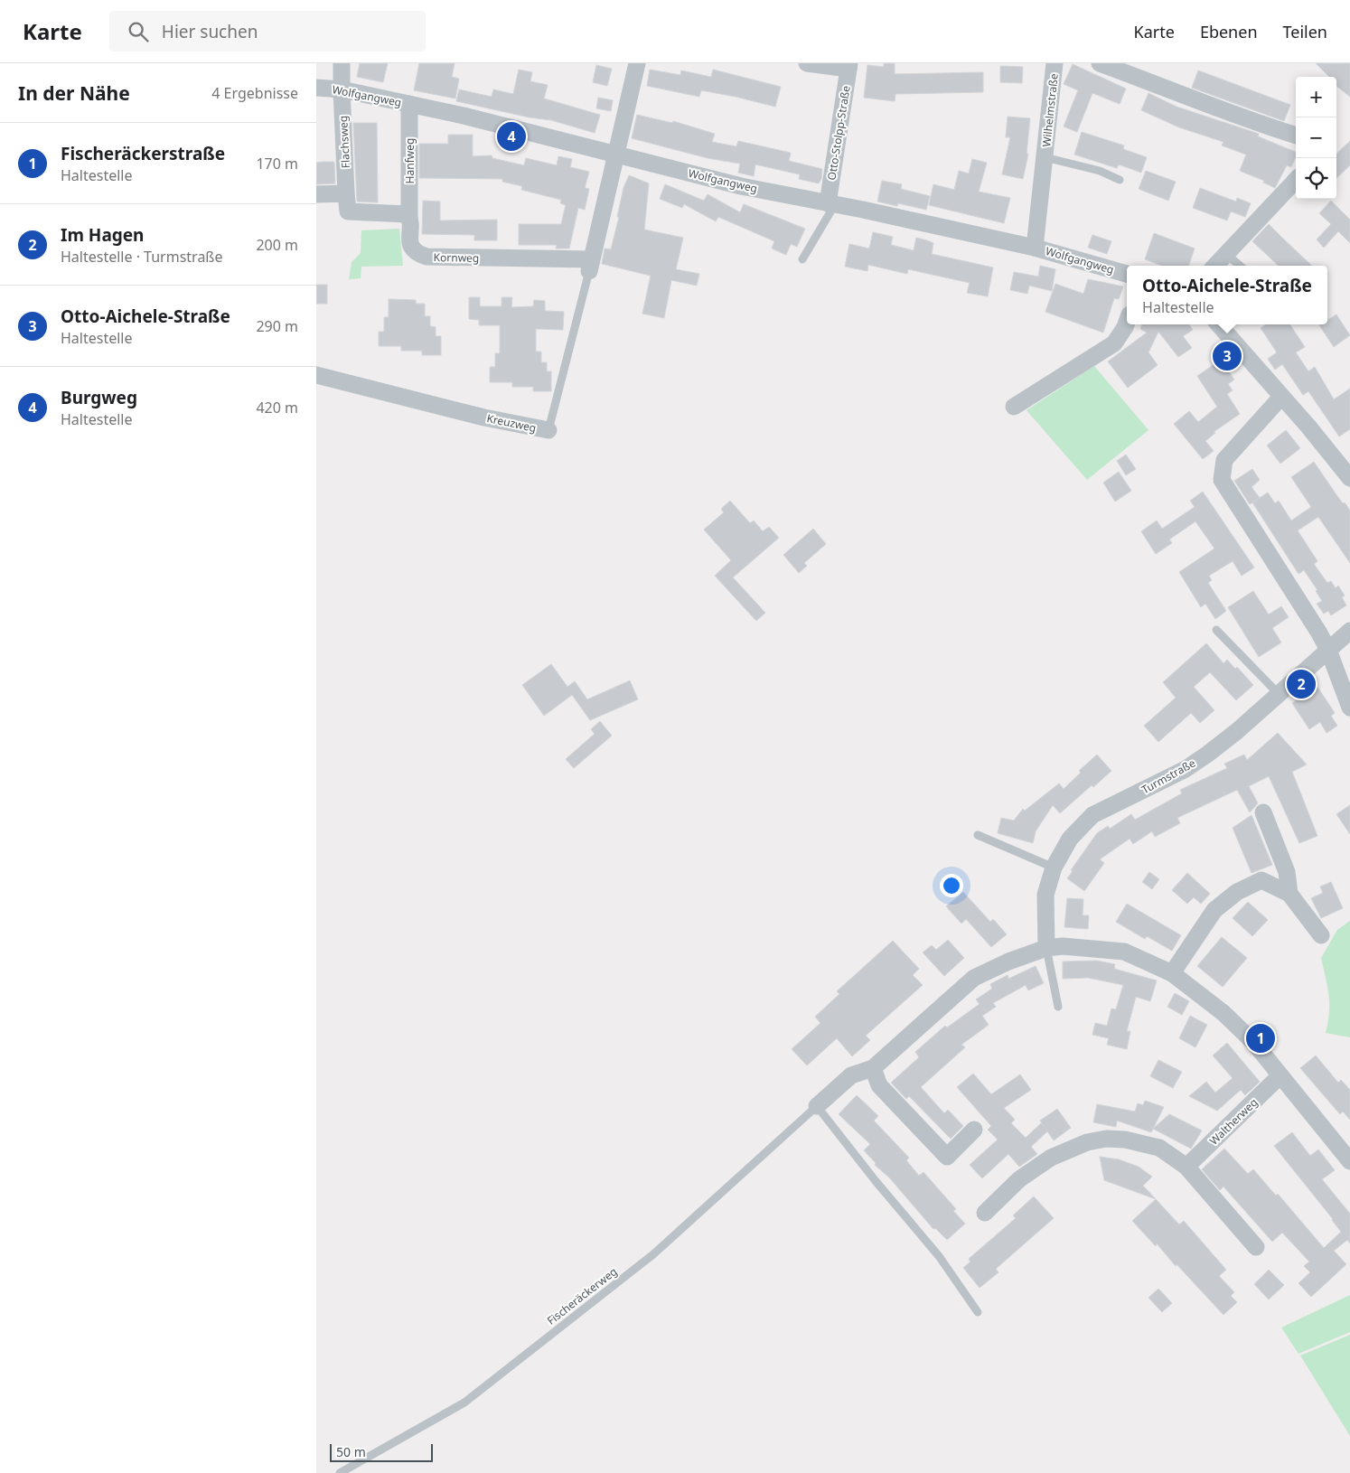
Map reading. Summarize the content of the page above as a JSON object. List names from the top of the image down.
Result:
{
  "streets": {
    "street": [
      "Wolfgangweg",
      "Wilhelmstraße",
      "Otto-Stolpp-Straße",
      "Flachsweg",
      "Hanfweg",
      "Kornweg",
      "Kreuzweg",
      "Turmstraße",
      "Waltherweg"
    ],
    "lane": ["Fischeräckerweg"]
  },
  "crossings": [
    ["Wolfgangweg", "Wilhelmstraße"],
    ["Wolfgangweg", "Otto-Stolpp-Straße"],
    ["Wolfgangweg", "Flachsweg"],
    ["Wolfgangweg", "Hanfweg"],
    ["Hanfweg", "Kornweg"],
    ["Kornweg", "Kreuzweg"]
  ],
  "scale_bar": "50 m",
  "page": {
    "header": "Karte",
    "search": "Hier suchen",
    "nav": ["Karte", "Ebenen", "Teilen"],
    "heading": ["In der Nähe", "4 Ergebnisse"],
    "map_buttons": ["+", "−"],
    "pins": [
      "4",
      "3",
      "2",
      "1"
    ],
    "list": [
      {
        "mark": "1",
        "name": "Fischeräckerstraße",
        "note": "Haltestelle",
        "value": "170 m"
      },
      {
        "mark": "2",
        "name": "Im Hagen",
        "note": "Haltestelle · Turmstraße",
        "value": "200 m"
      },
      {
        "mark": "3",
        "name": "Otto-Aichele-Straße",
        "note": "Haltestelle",
        "value": "290 m"
      },
      {
        "mark": "4",
        "name": "Burgweg",
        "note": "Haltestelle",
        "value": "420 m"
      }
    ],
    "popup": ["Otto-Aichele-Straße", "Haltestelle"],
    "scale": "50 m"
  }
}
